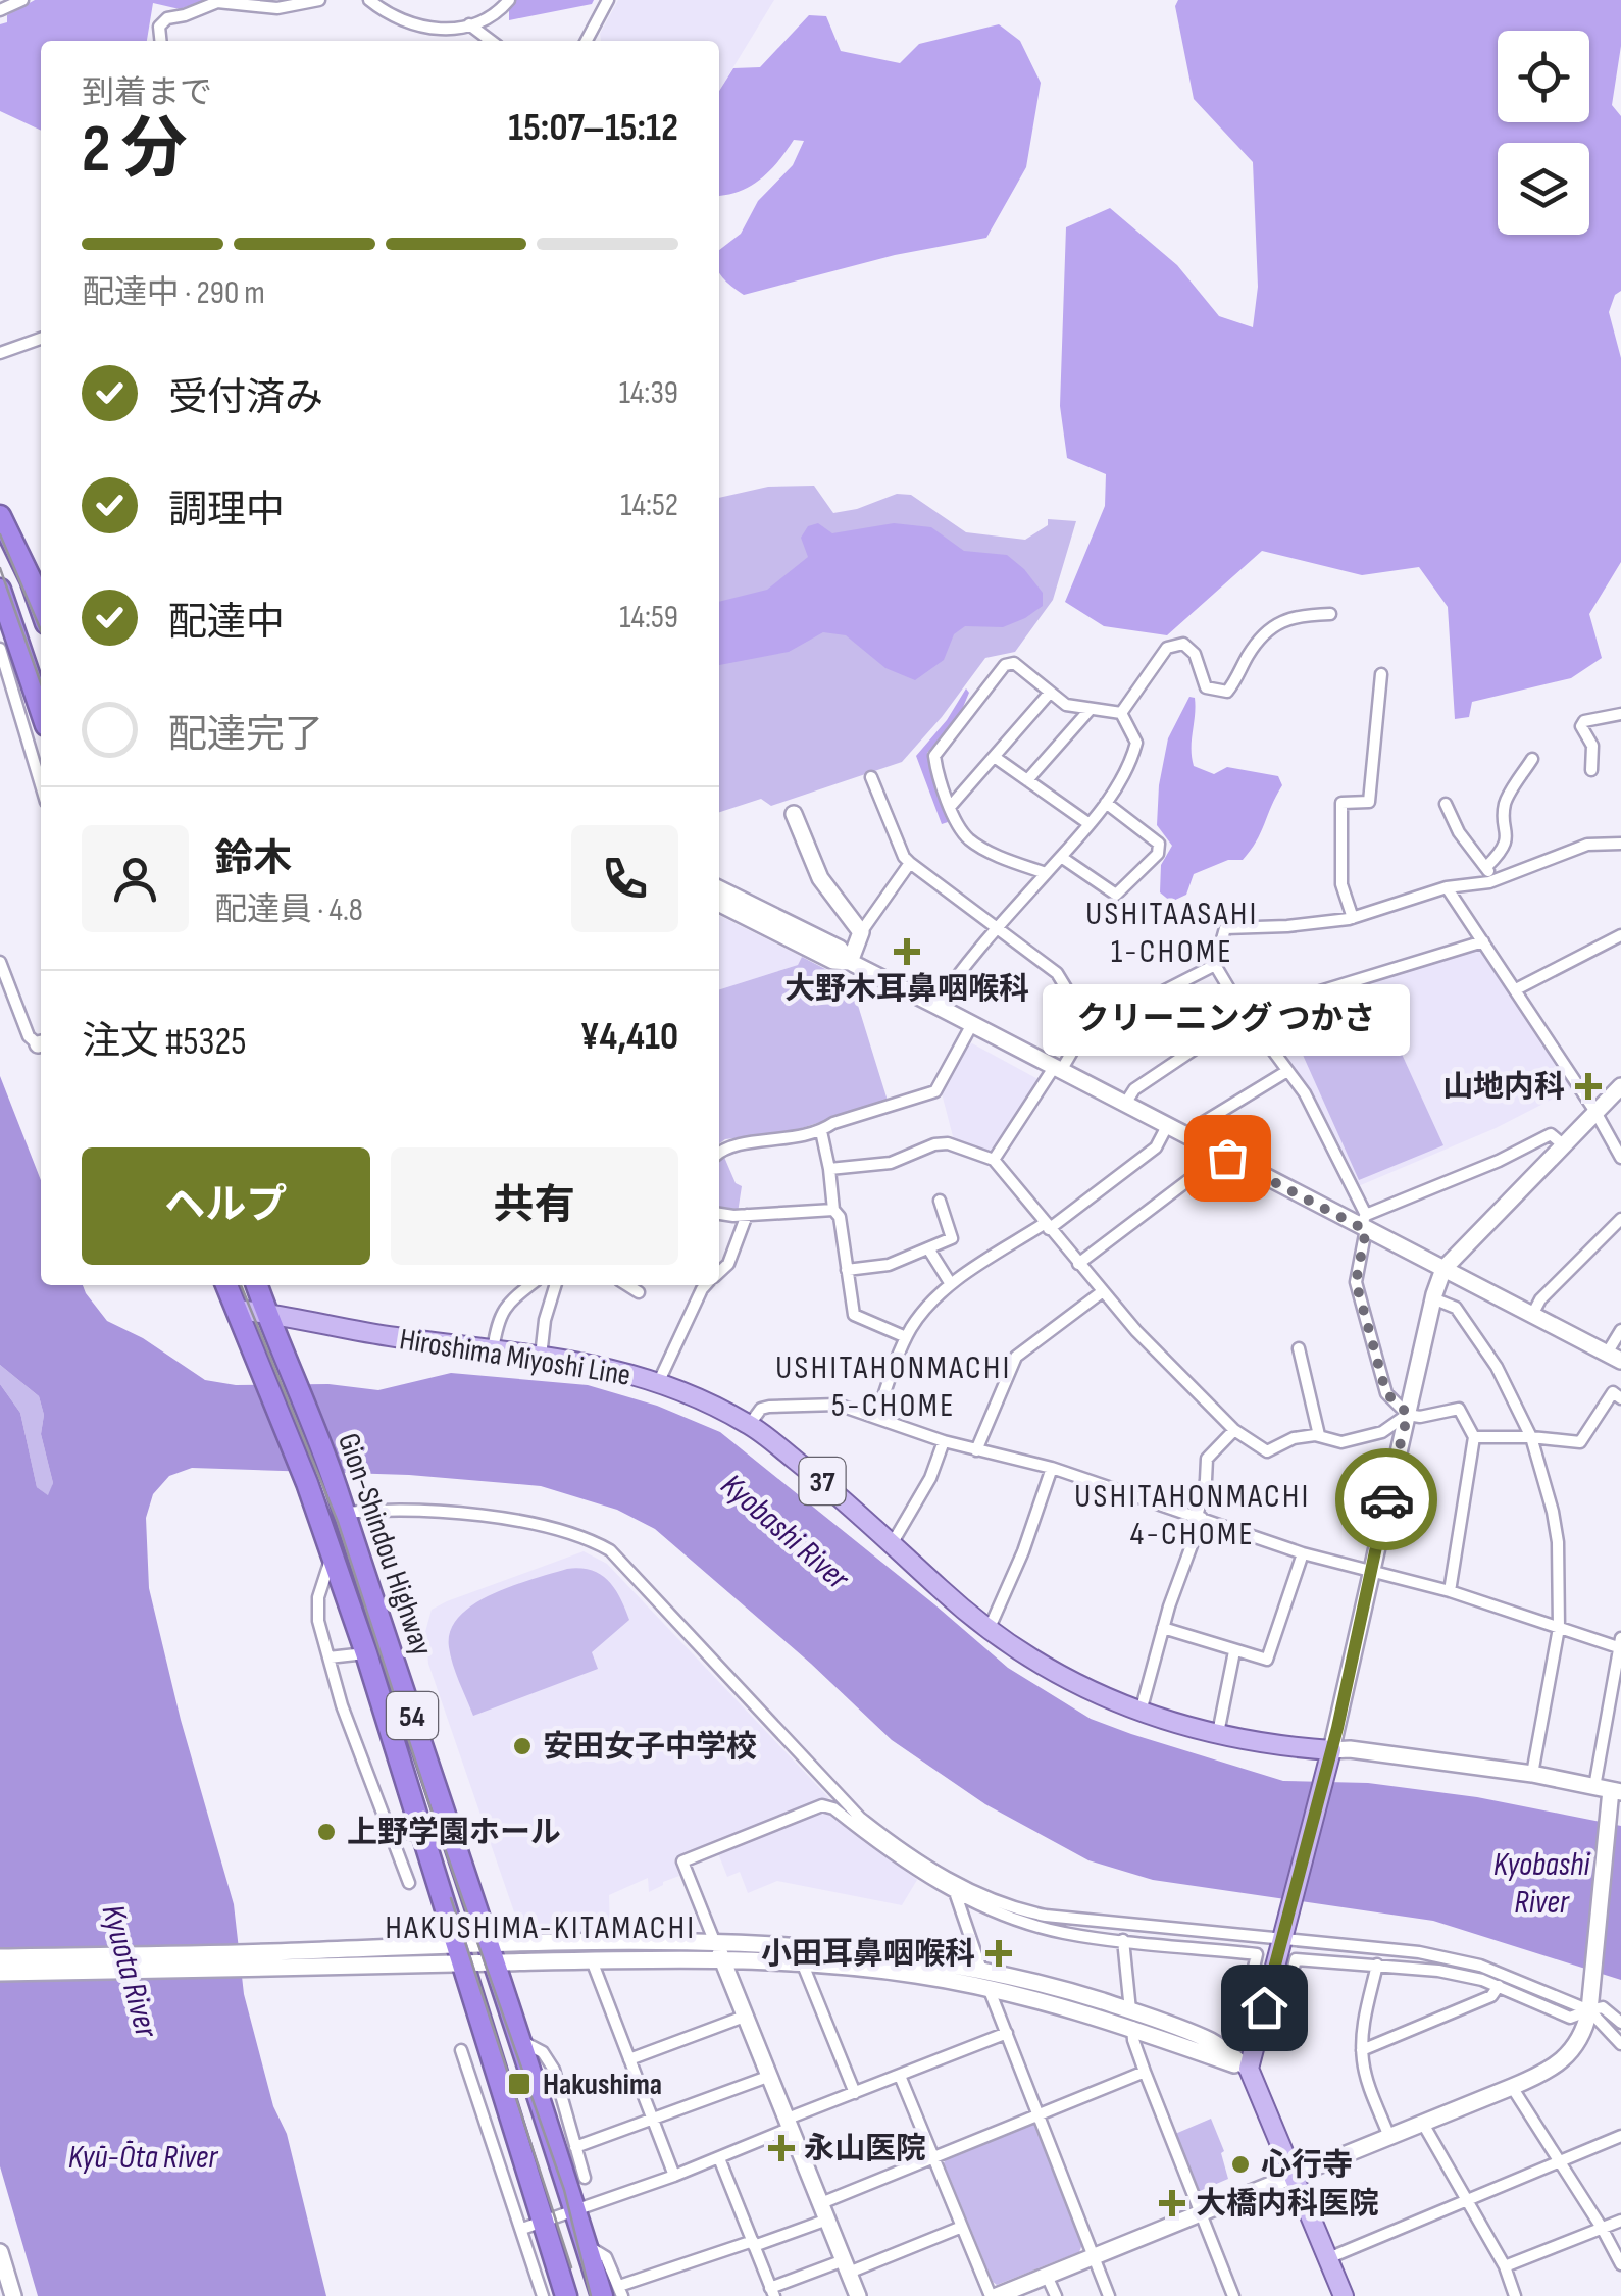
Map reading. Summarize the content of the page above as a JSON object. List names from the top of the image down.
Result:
{
  "streets": {
    "highway": ["Gion-Shindou Highway", "54"],
    "main road": ["Hiroshima Miyoshi Line", "37"]
  },
  "crossings": [
    ["Hiroshima Miyoshi Line", "Gion-Shindou Highway"],
    ["Hiroshima Miyoshi Line", "54"],
    ["Gion-Shindou Highway", "54"]
  ],
  "districts": [
    "USHITAASAHI 1-CHOME",
    "USHITAHONMACHI 5-CHOME",
    "USHITAHONMACHI 4-CHOME",
    "HAKUSHIMA-KITAMACHI"
  ],
  "water": ["Kyobashi River", "Kyuota River", "Kyū-Ōta River"],
  "places": {
    "health": [
      "大野木耳鼻咽喉科",
      "山地内科",
      "小田耳鼻咽喉科",
      "永山医院",
      "大橋内科医院"
    ],
    "other": [
      "クリーニング つかさ",
      "安田女子中学校",
      "上野学園ホール",
      "心行寺"
    ],
    "transit": ["Hakushima"]
  },
  "page": {
    "heading": ["2 分", "到着まで", "15:07–15:12"],
    "panel": [
      "鈴木",
      "配達員 · 4.8",
      "注文 #5325",
      "¥4,410"
    ],
    "bar": "配達中 · 290 m",
    "list": [
      ["受付済み", "14:39"],
      ["調理中", "14:52"],
      ["配達中", "14:59"],
      "配達完了"
    ],
    "bubble": "クリーニング つかさ",
    "buttons": ["ヘルプ", "共有"]
  }
}
